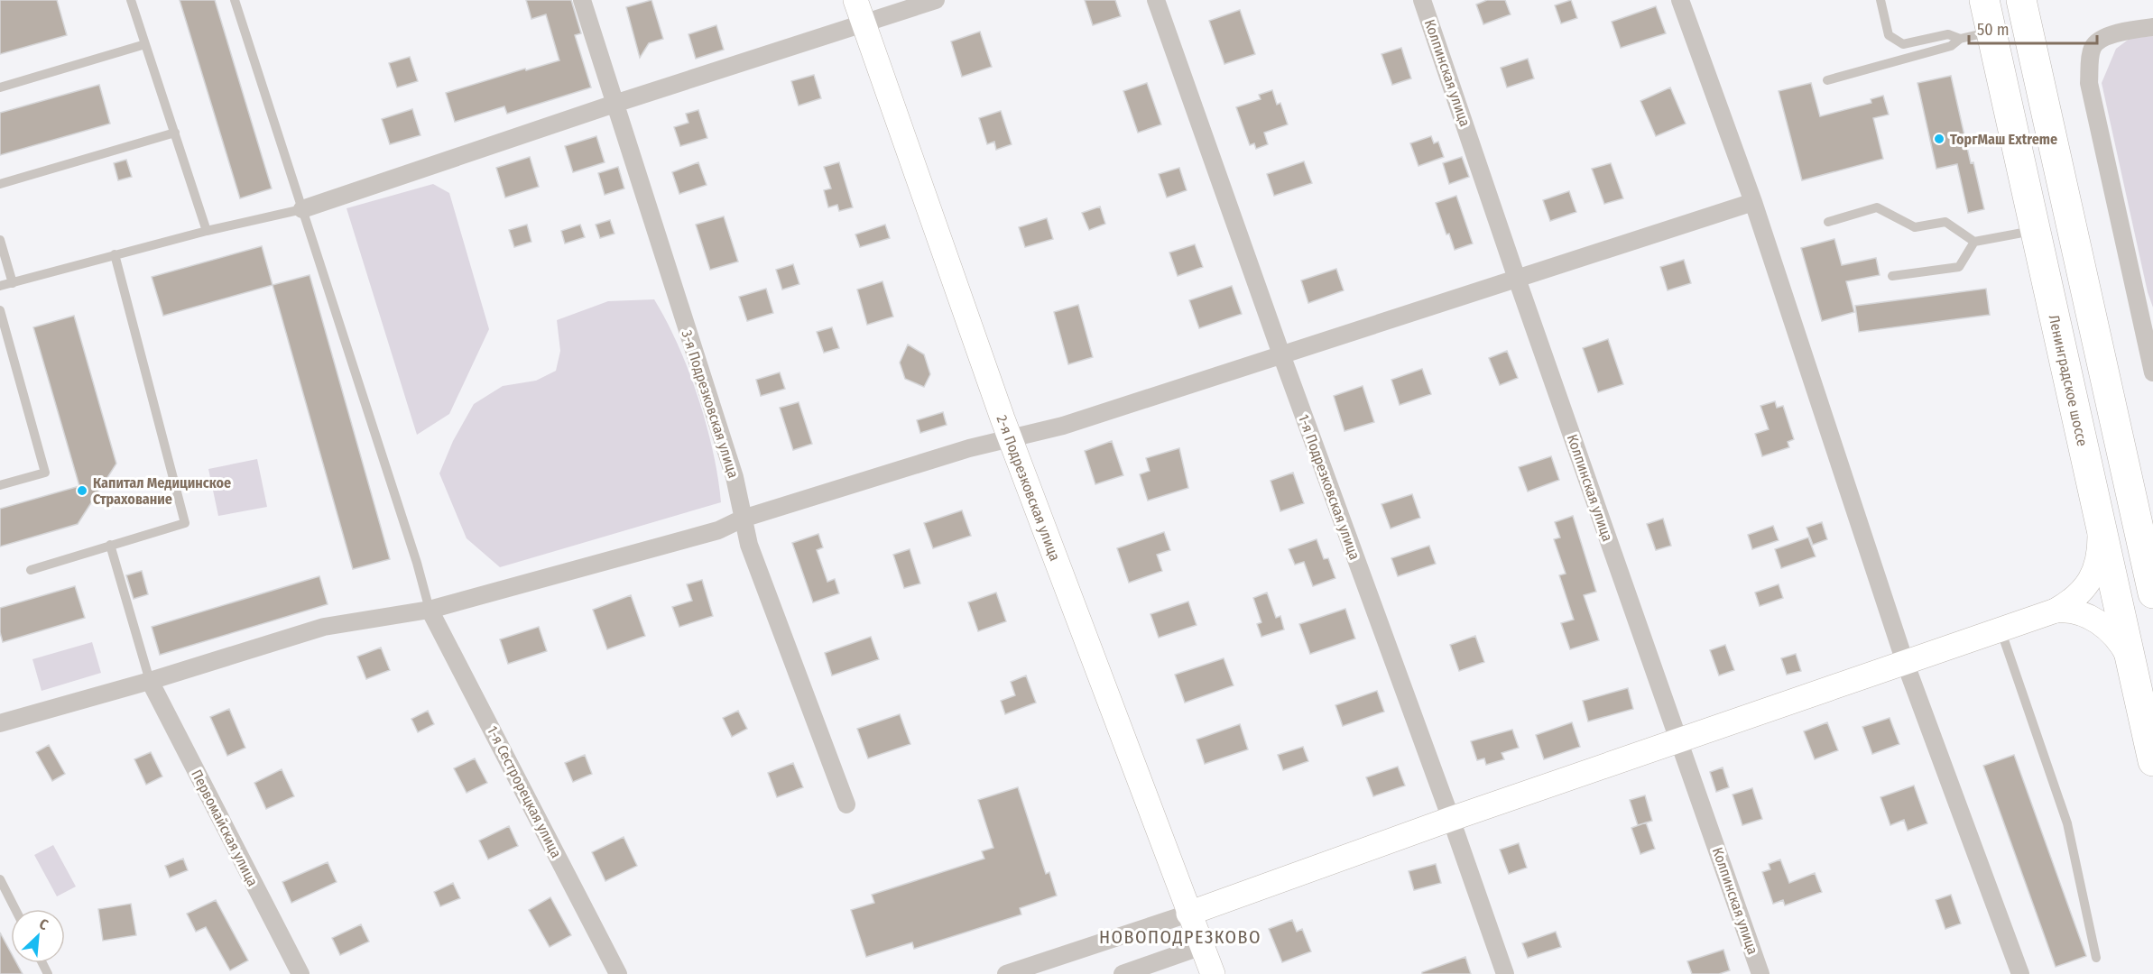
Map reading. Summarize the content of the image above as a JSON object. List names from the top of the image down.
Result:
{
  "streets": {
    "highway": ["Ленинградское шоссе"],
    "street": [
      "Колпинская улица",
      "3-я Подрезковская улица",
      "1-я Подрезковская улица",
      "2-я Подрезковская улица",
      "1-я Сестрорецкая улица",
      "Первомайская улица"
    ]
  },
  "districts": ["НОВОПОДРЕЗКОВО"],
  "places": ["ТоргМаш Extreme", "Капитал Медицинское Страхование"],
  "scale_bar": "50 m",
  "north": "top right"
}
